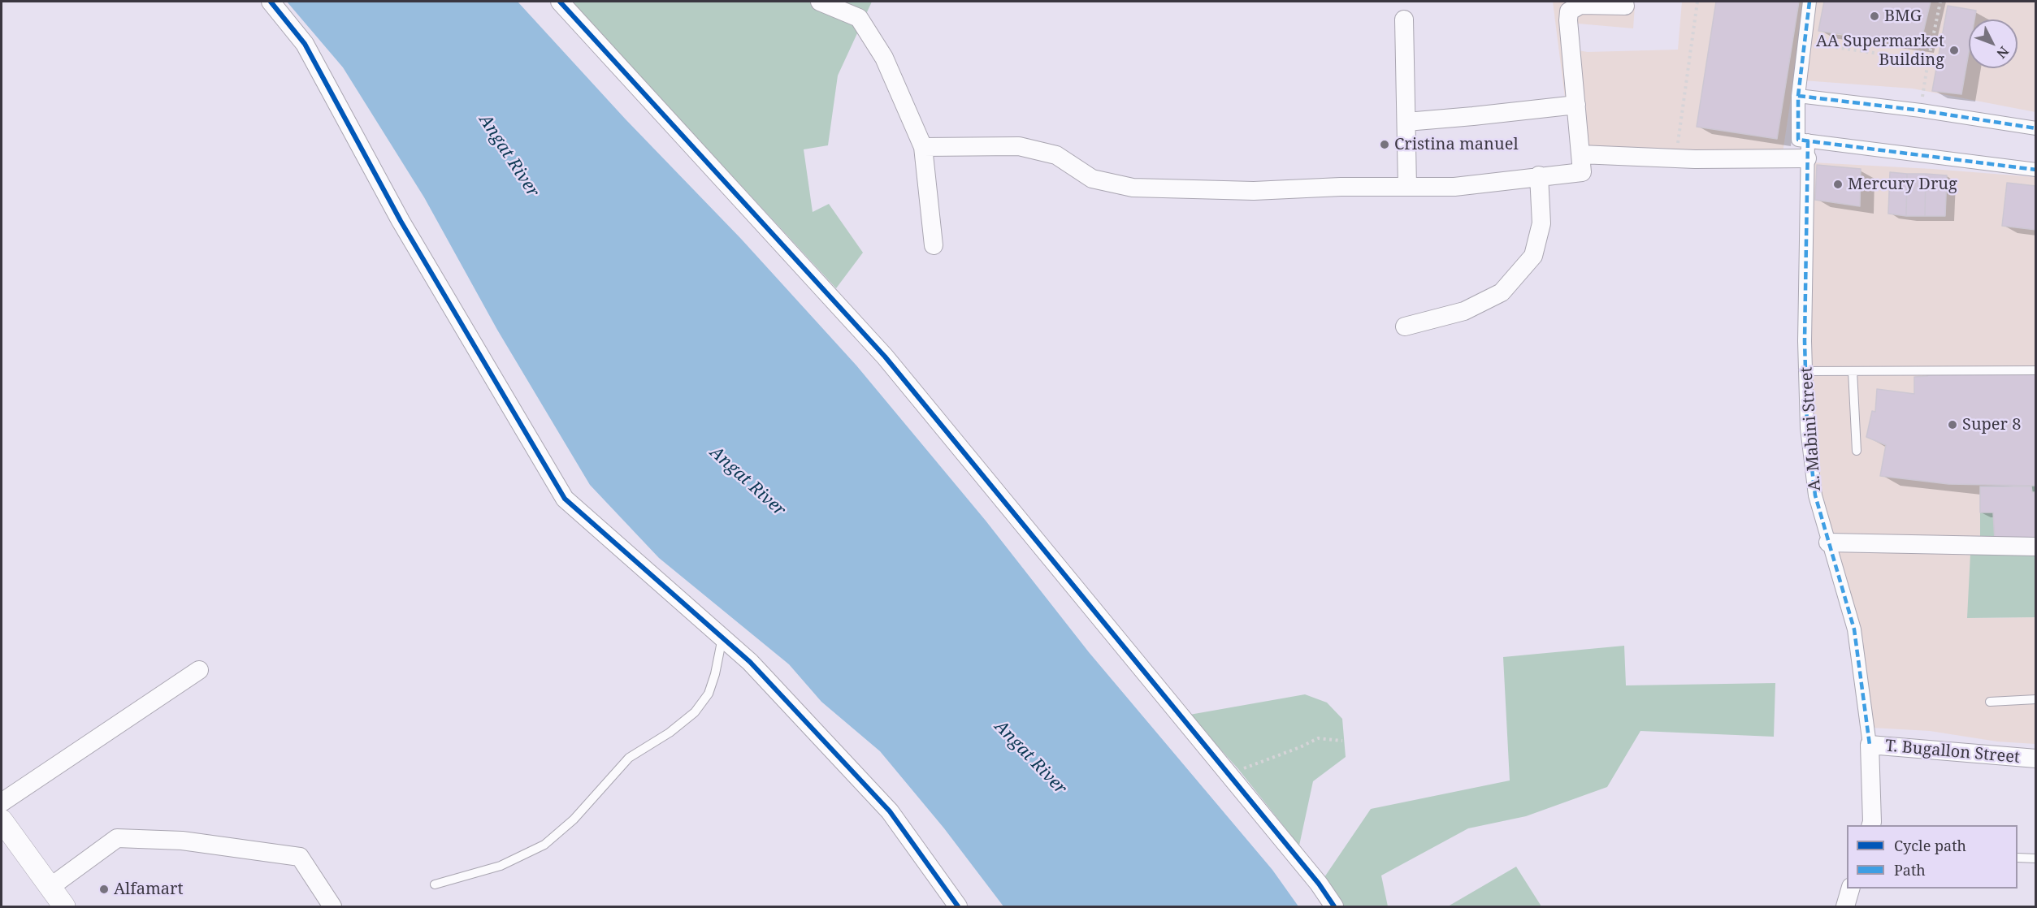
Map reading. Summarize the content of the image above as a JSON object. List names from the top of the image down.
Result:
{
  "streets": {
    "street": ["A. Mabini Street", "T. Bugallon Street"]
  },
  "crossings": [
    ["A. Mabini Street", "T. Bugallon Street"]
  ],
  "water": ["Angat River"],
  "places": [
    "BMG",
    "AA Supermarket Building",
    "Cristina manuel",
    "Mercury Drug",
    "Super 8",
    "Alfamart"
  ],
  "legend": ["Cycle path", "Path"],
  "north": "bottom right"
}
